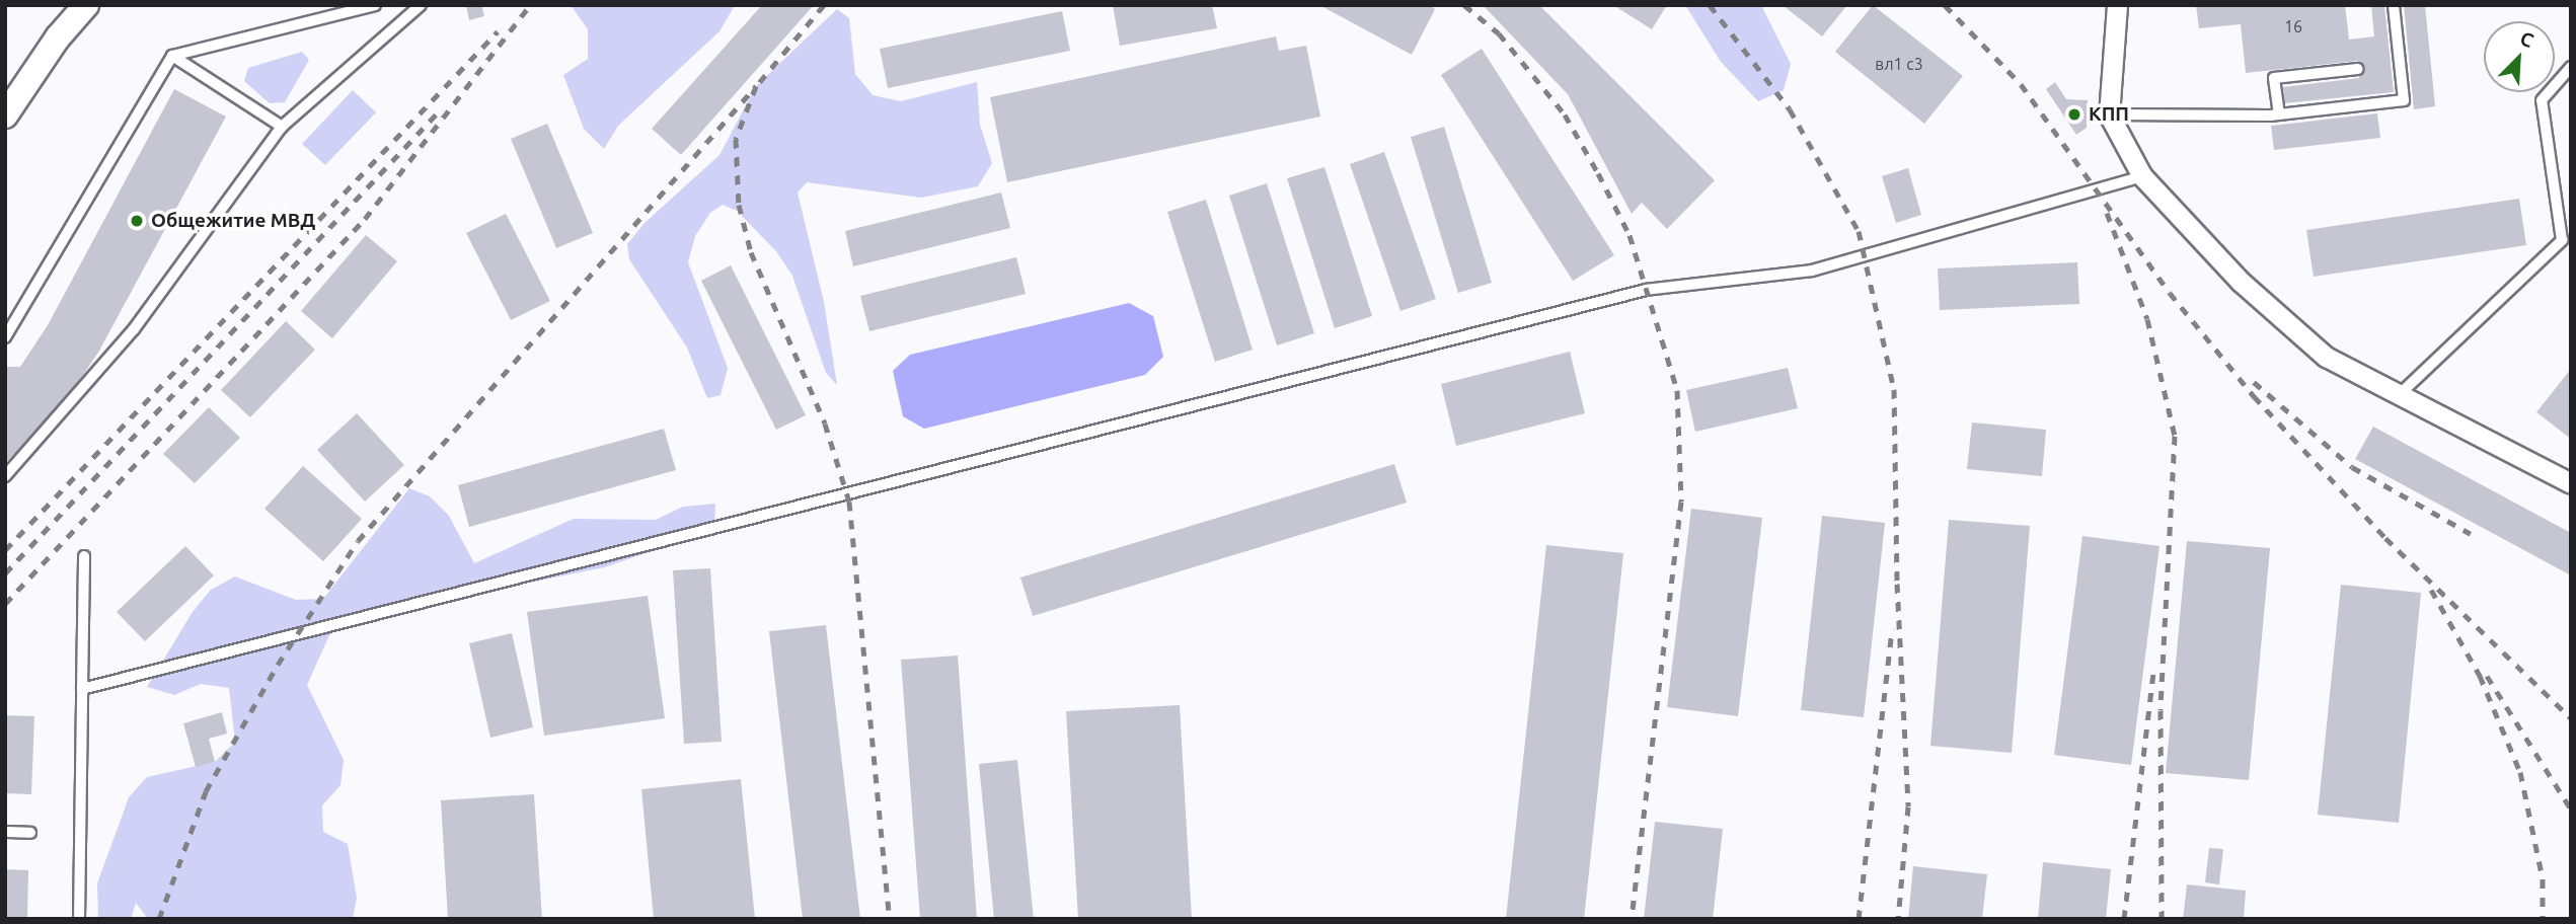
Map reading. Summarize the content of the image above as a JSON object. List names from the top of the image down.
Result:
{
  "places": ["КПП", "Общежитие МВД"],
  "house_numbers": ["16", "вл1 с3"],
  "north": "top right"
}
